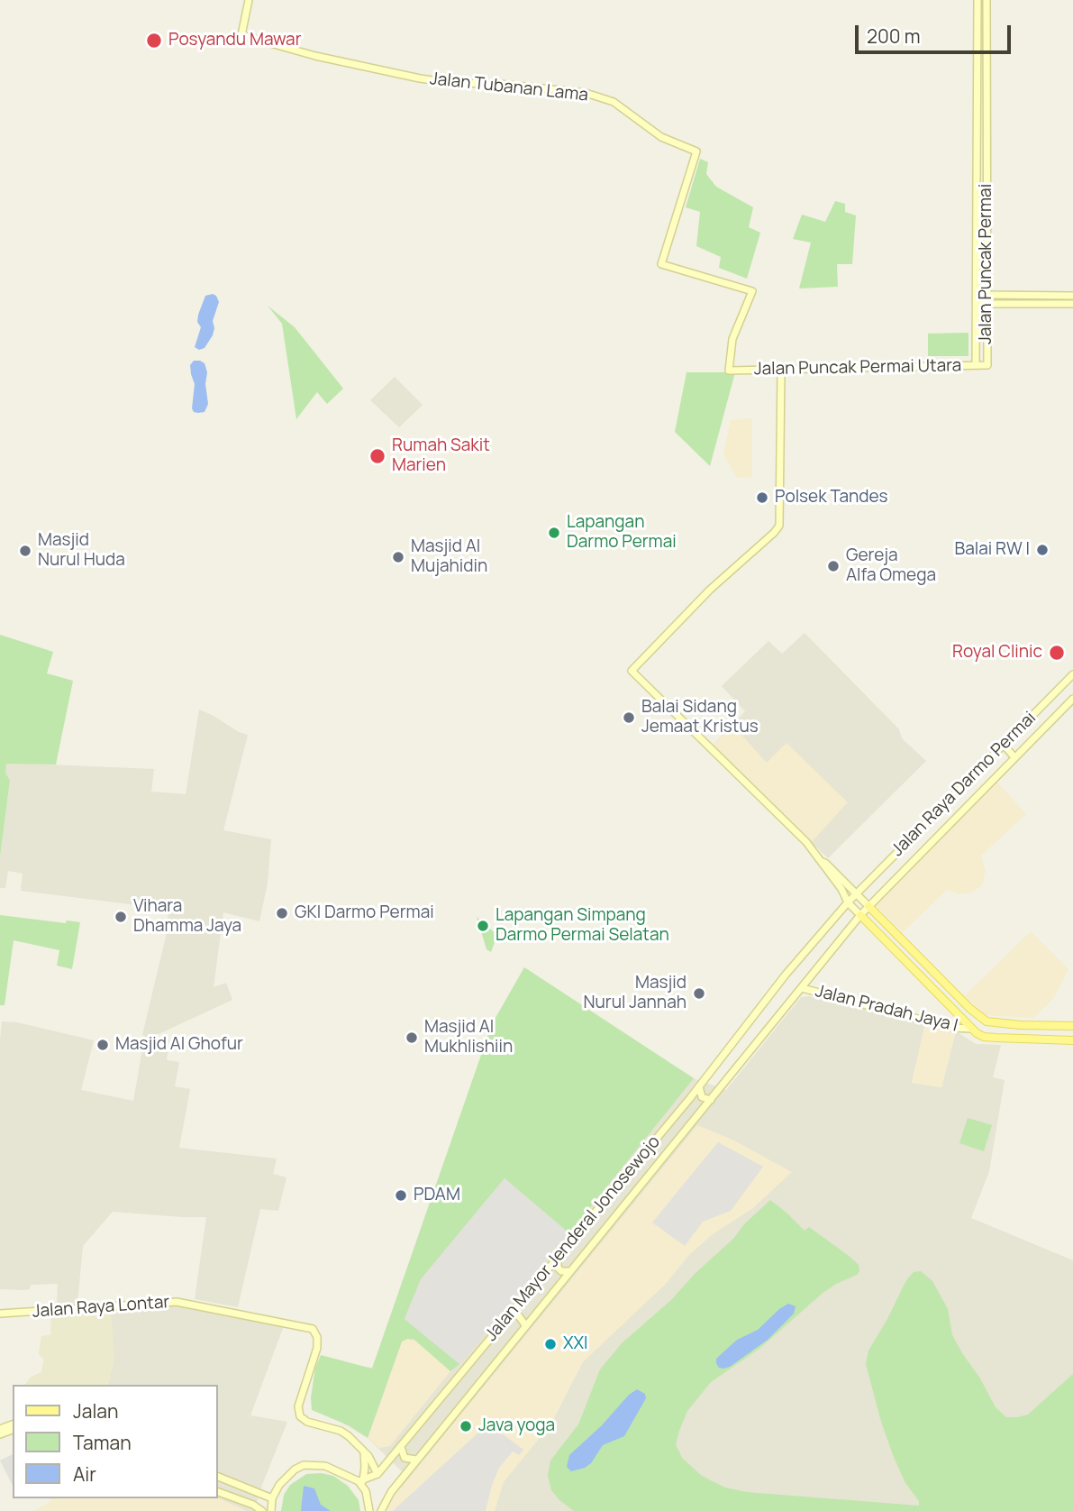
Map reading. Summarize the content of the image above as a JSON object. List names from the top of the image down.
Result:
{
  "streets": {
    "street": [
      "Jalan Tubanan Lama",
      "Jalan Puncak Permai",
      "Jalan Puncak Permai Utara",
      "Jalan Raya Darmo Permai",
      "Jalan Pradah Jaya I",
      "Jalan Mayor Jenderal Jonosewojo",
      "Jalan Raya Lontar"
    ]
  },
  "crossings": [
    ["Jalan Tubanan Lama", "Jalan Puncak Permai Utara"],
    ["Jalan Puncak Permai", "Jalan Puncak Permai Utara"],
    ["Jalan Raya Darmo Permai", "Jalan Mayor Jenderal Jonosewojo"],
    ["Jalan Pradah Jaya I", "Jalan Mayor Jenderal Jonosewojo"]
  ],
  "places": [
    "Posyandu Mawar",
    "Rumah Sakit Marien",
    "Polsek Tandes",
    "Lapangan Darmo Permai",
    "Balai RW I",
    "Masjid Nurul Huda",
    "Masjid Al Mujahidin",
    "Gereja Alfa Omega",
    "Royal Clinic",
    "Balai Sidang Jemaat Kristus",
    "GKI Darmo Permai",
    "Vihara Dhamma Jaya",
    "Lapangan Simpang Darmo Permai Selatan",
    "Masjid Nurul Jannah",
    "Masjid Al Mukhlishiin",
    "Masjid Al Ghofur",
    "PDAM",
    "XXI",
    "Java yoga"
  ],
  "legend": ["Jalan", "Taman", "Air"],
  "scale_bar": "200 m"
}
